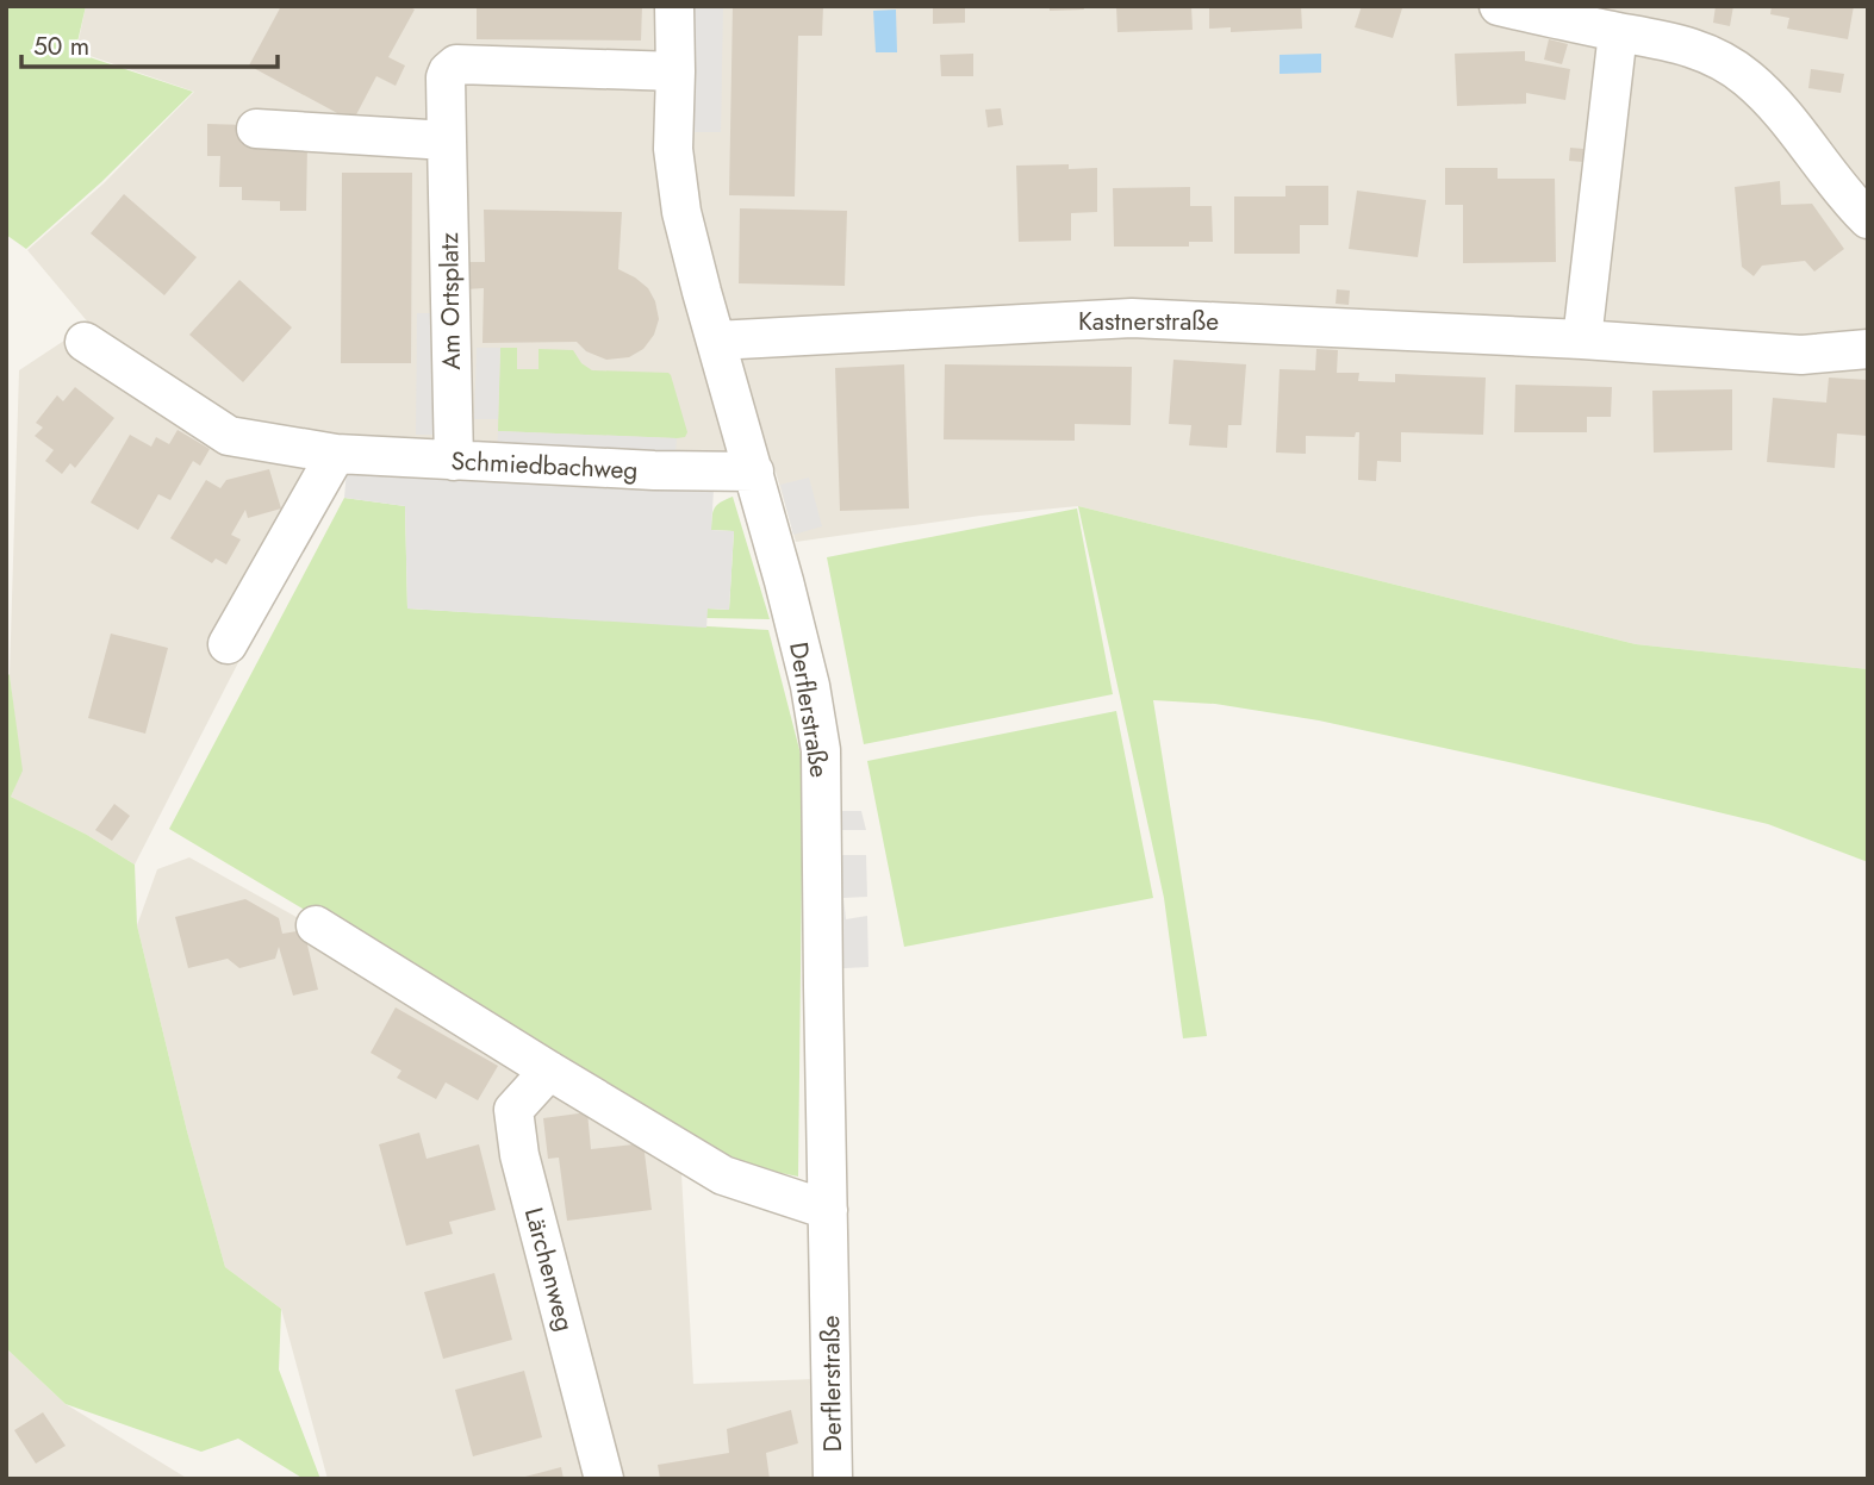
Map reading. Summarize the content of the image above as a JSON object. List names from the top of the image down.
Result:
{
  "streets": {
    "street": [
      "Am Ortsplatz",
      "Kastnerstraße",
      "Schmiedbachweg",
      "Derflerstraße",
      "Lärchenweg"
    ]
  },
  "crossings": [
    ["Am Ortsplatz", "Schmiedbachweg"],
    ["Am Ortsplatz", "Derflerstraße"],
    ["Kastnerstraße", "Derflerstraße"],
    ["Schmiedbachweg", "Derflerstraße"]
  ],
  "scale_bar": "50 m"
}
